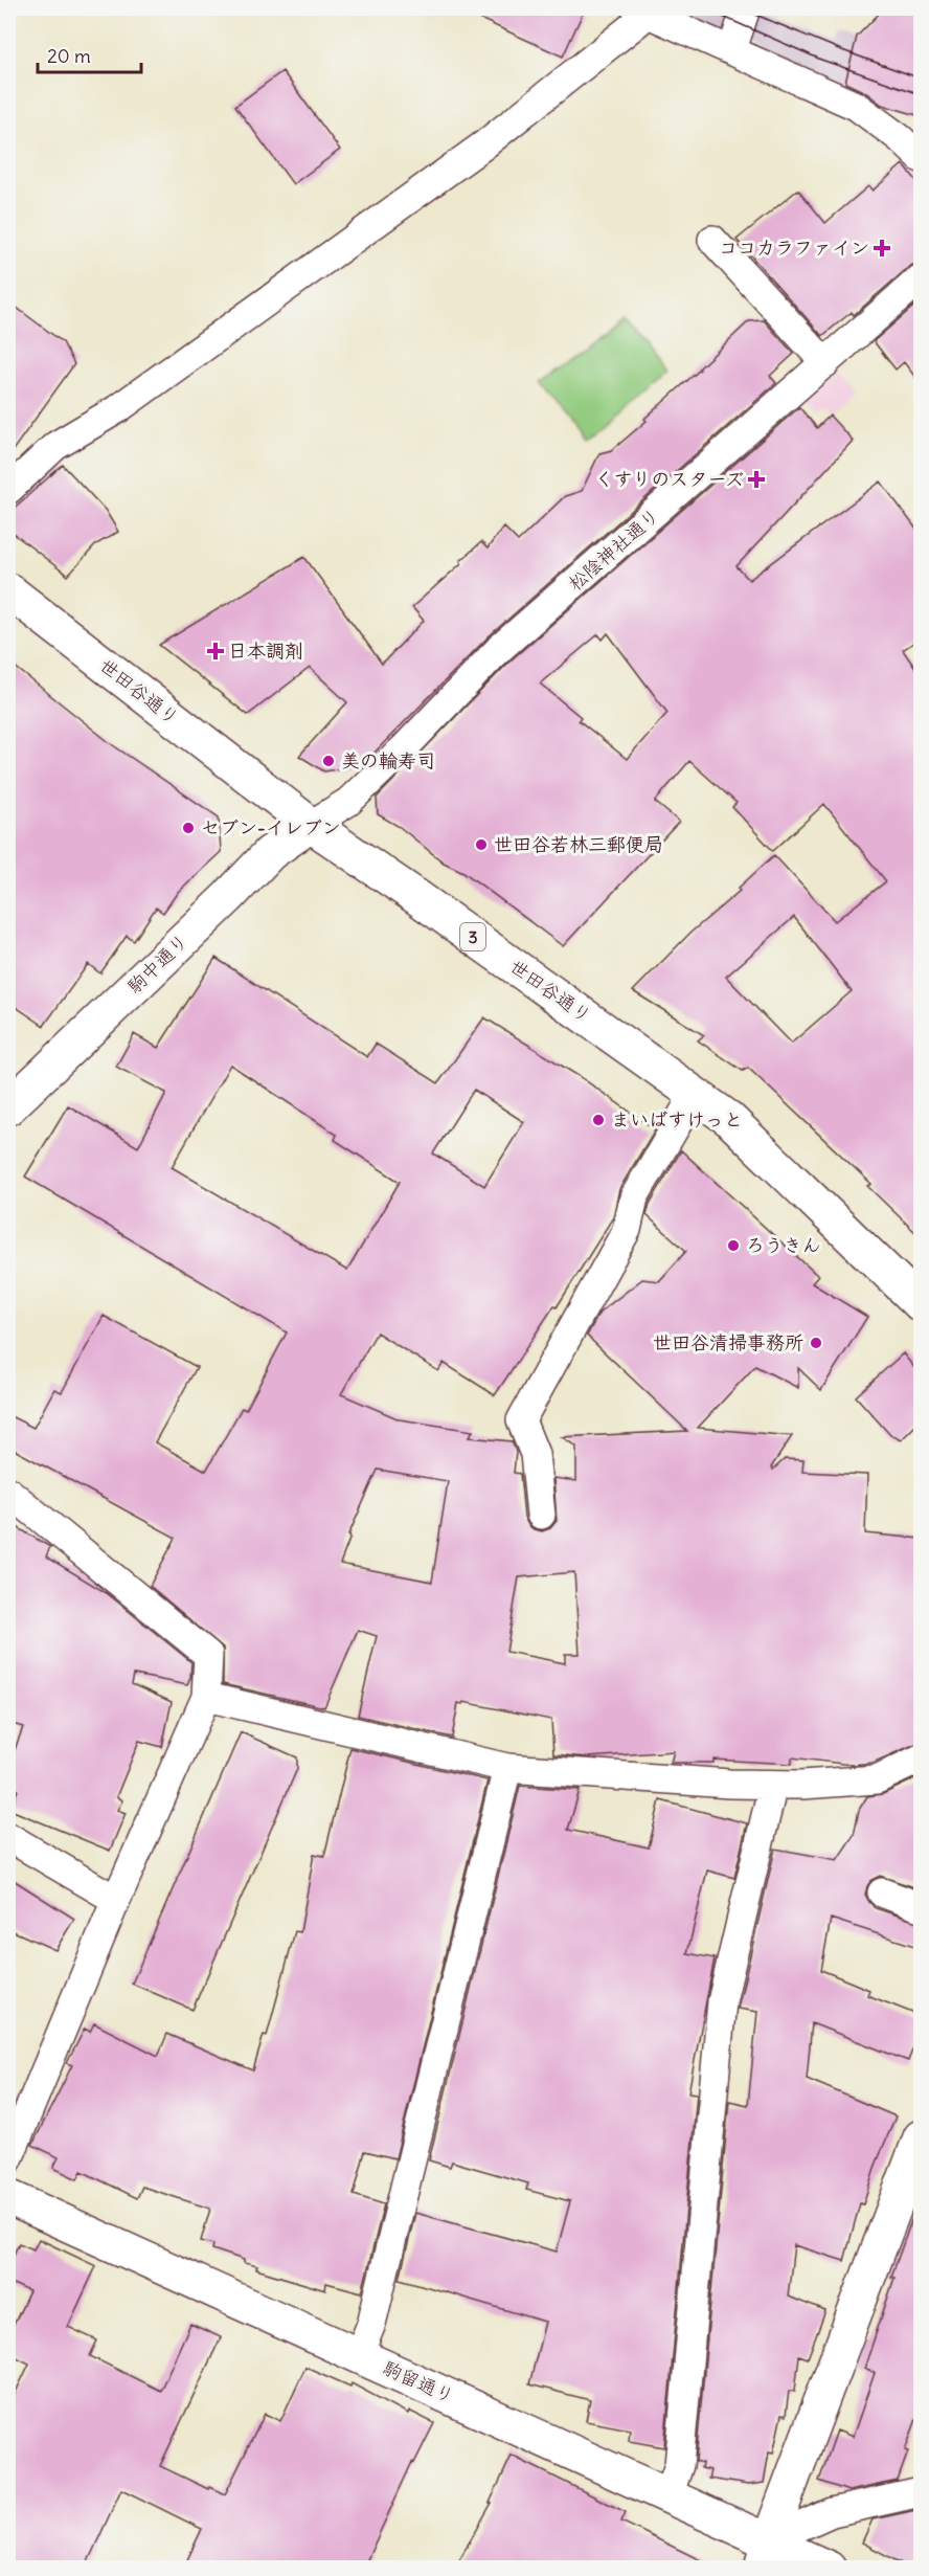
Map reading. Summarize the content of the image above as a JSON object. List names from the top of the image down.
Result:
{
  "streets": {
    "street": [
      "松陰神社通り",
      "世田谷通り",
      "3",
      "駒中通り",
      "駒留通り"
    ]
  },
  "crossings": [
    ["松陰神社通り", "世田谷通り"],
    ["松陰神社通り", "駒中通り"],
    ["世田谷通り", "駒中通り"]
  ],
  "places": {
    "health": ["ココカラファイン", "くすりのスターズ", "日本調剤"],
    "other": [
      "美の輪寿司",
      "セブン-イレブン",
      "世田谷若林三郵便局",
      "まいばすけっと",
      "ろうきん",
      "世田谷清掃事務所"
    ]
  },
  "scale_bar": "20 m"
}
